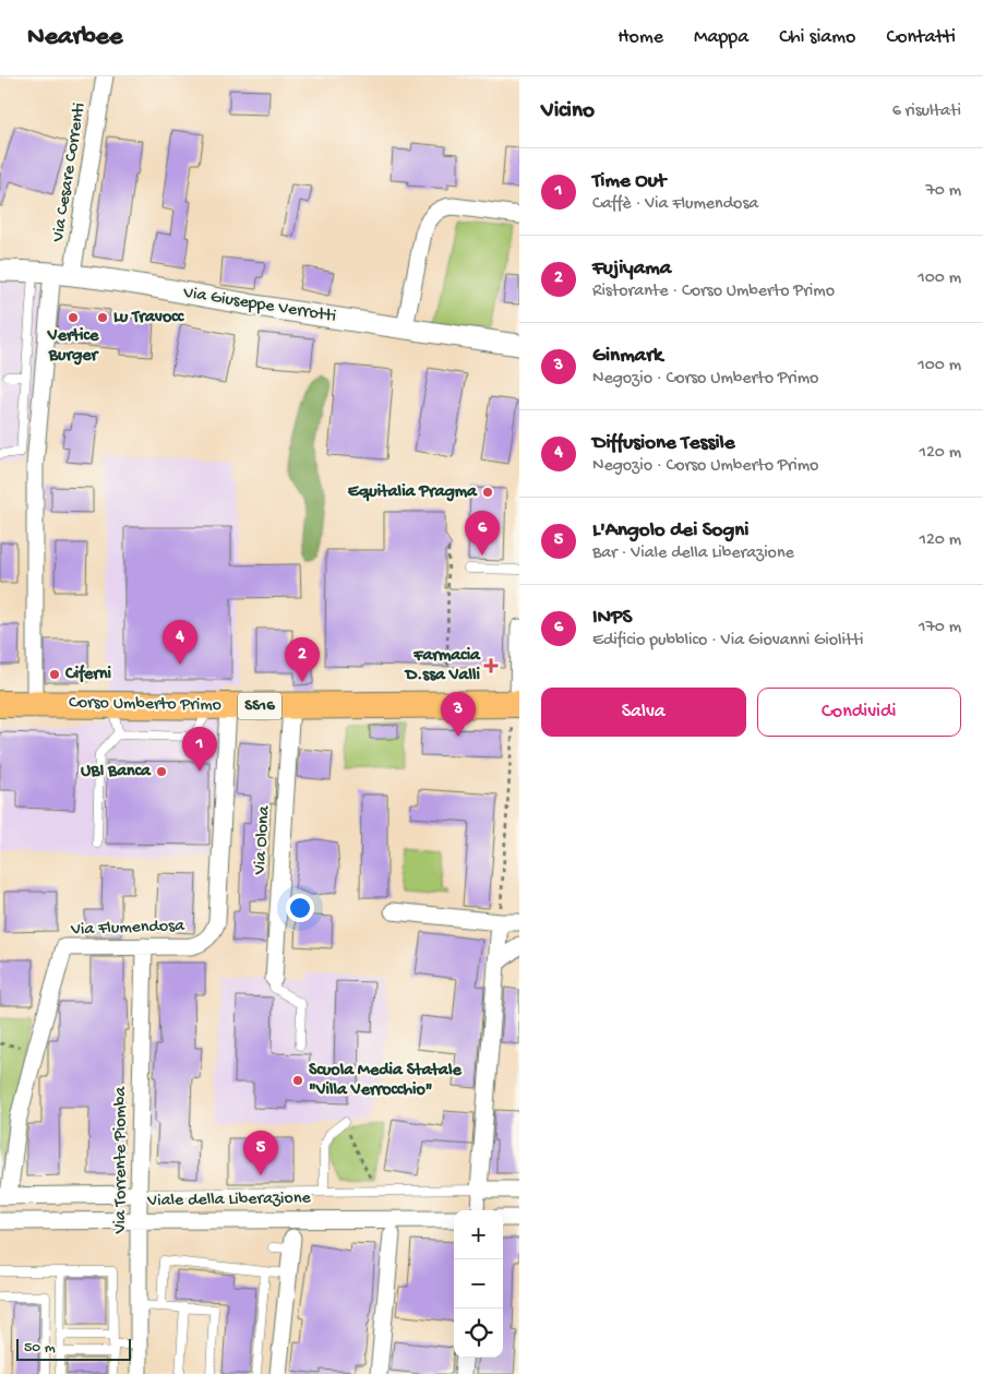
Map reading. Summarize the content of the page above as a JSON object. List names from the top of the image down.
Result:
{
  "streets": {
    "main road": ["Corso Umberto Primo", "SS16"],
    "street": [
      "Via Cesare Correnti",
      "Via Giuseppe Verrotti",
      "Via Olona",
      "Via Flumendosa",
      "Via Torrente Piomba",
      "Viale della Liberazione"
    ]
  },
  "crossings": [
    ["Via Cesare Correnti", "Via Giuseppe Verrotti"],
    ["Via Cesare Correnti", "Corso Umberto Primo"],
    ["Corso Umberto Primo", "Via Olona"],
    ["Corso Umberto Primo", "Via Flumendosa"],
    ["Via Flumendosa", "Via Torrente Piomba"],
    ["Via Torrente Piomba", "Viale della Liberazione"]
  ],
  "places": {
    "other": [
      "Vertice Burger",
      "Lu Travocc",
      "Equitalia Pragma",
      "Ciferni",
      "UBI Banca",
      "Scuola Media Statale \"Villa Verrocchio\""
    ],
    "health": ["Farmacia D.ssa Valli"]
  },
  "scale_bar": "50 m",
  "page": {
    "header": "Nearbee",
    "nav": [
      "Home",
      "Mappa",
      "Chi siamo",
      "Contatti"
    ],
    "heading": ["Vicino", "6 risultati"],
    "list": [
      {
        "mark": "1",
        "name": "Time Out",
        "note": "Caffè · Via Flumendosa",
        "value": "70 m"
      },
      {
        "mark": "2",
        "name": "Fujiyama",
        "note": "Ristorante · Corso Umberto Primo",
        "value": "100 m"
      },
      {
        "mark": "3",
        "name": "Ginmark",
        "note": "Negozio · Corso Umberto Primo",
        "value": "100 m"
      },
      {
        "mark": "4",
        "name": "Diffusione Tessile",
        "note": "Negozio · Corso Umberto Primo",
        "value": "120 m"
      },
      {
        "mark": "5",
        "name": "L'Angolo dei Sogni",
        "note": "Bar · Viale della Liberazione",
        "value": "120 m"
      },
      {
        "mark": "6",
        "name": "INPS",
        "note": "Edificio pubblico · Via Giovanni Giolitti",
        "value": "170 m"
      }
    ],
    "pins": [
      "6",
      "4",
      "2",
      "3",
      "1",
      "5"
    ],
    "buttons": ["Salva", "Condividi"],
    "map_buttons": ["+", "−"],
    "scale": "50 m"
  }
}
